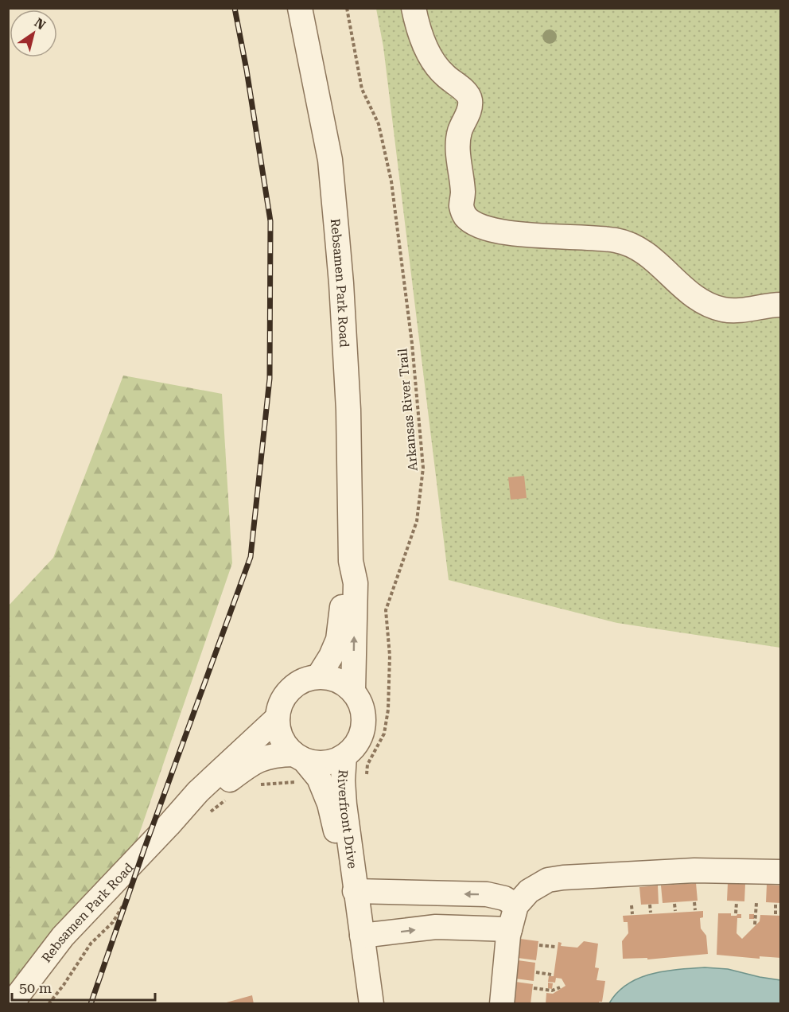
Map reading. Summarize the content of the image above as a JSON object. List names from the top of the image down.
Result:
{
  "streets": {
    "street": ["Rebsamen Park Road", "Riverfront Drive"],
    "path": ["Arkansas River Trail"]
  },
  "crossings": [
    ["Rebsamen Park Road", "Riverfront Drive"]
  ],
  "scale_bar": "50 m",
  "north": "top right"
}
